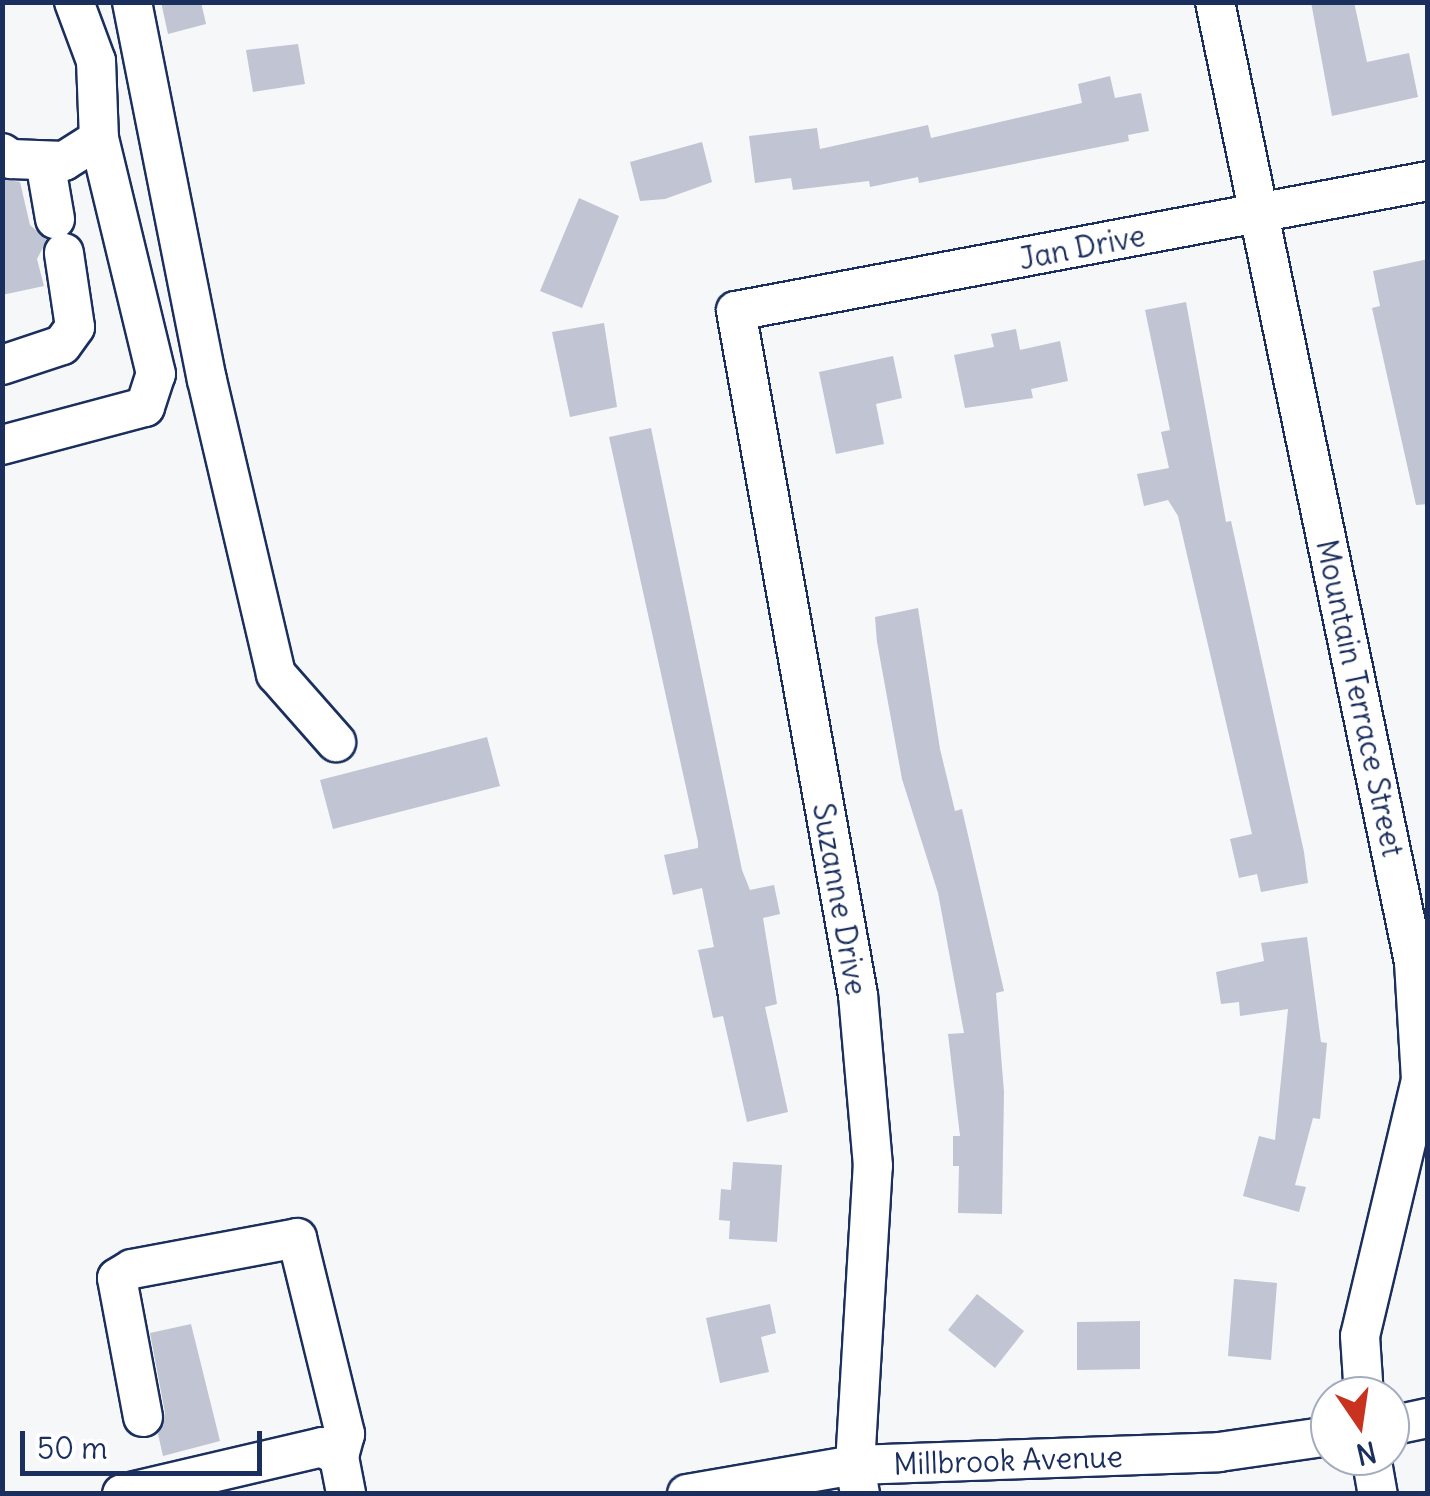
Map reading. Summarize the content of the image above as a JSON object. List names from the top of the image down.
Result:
{
  "streets": {
    "street": [
      "Jan Drive",
      "Mountain Terrace Street",
      "Suzanne Drive",
      "Millbrook Avenue"
    ]
  },
  "crossings": [
    ["Jan Drive", "Mountain Terrace Street"],
    ["Jan Drive", "Suzanne Drive"],
    ["Suzanne Drive", "Millbrook Avenue"]
  ],
  "scale_bar": "50 m",
  "north": "bottom"
}
